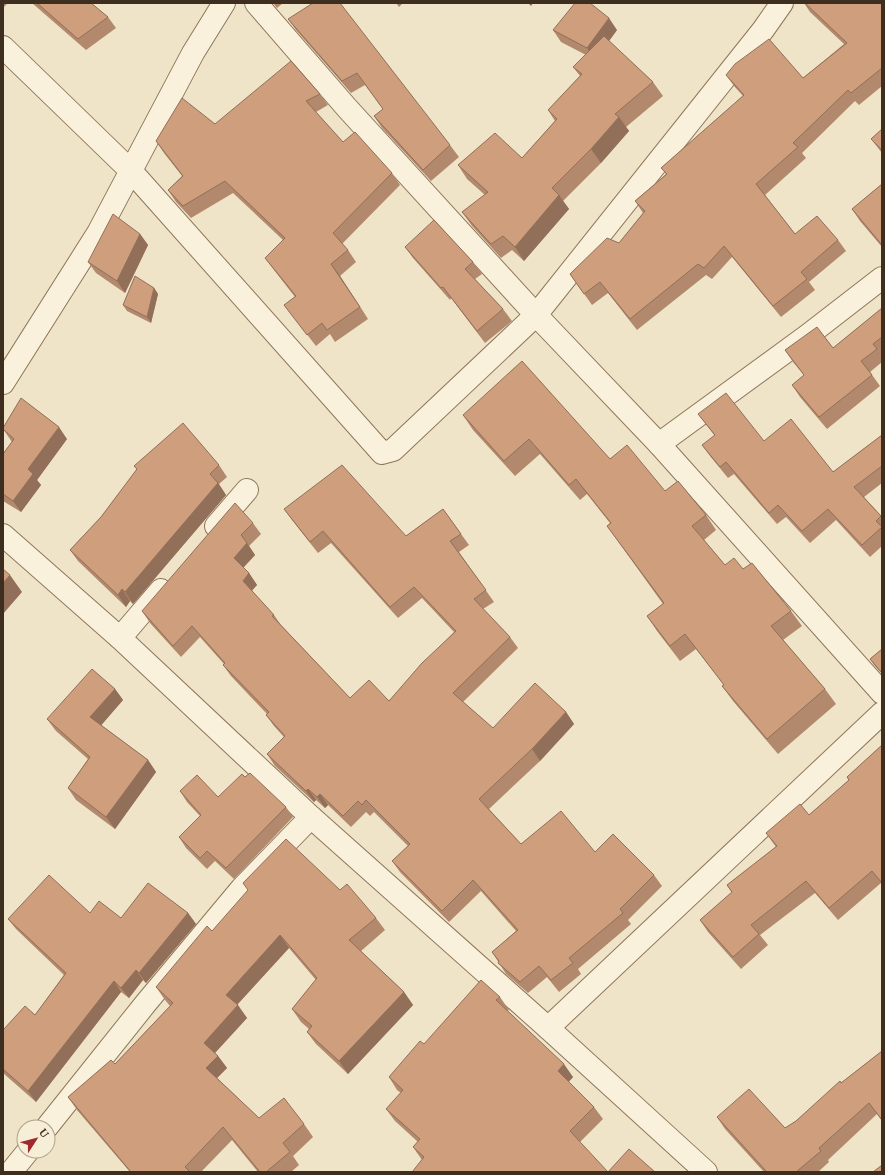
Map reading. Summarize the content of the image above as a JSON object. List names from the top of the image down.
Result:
{
  "north": "top right"
}
